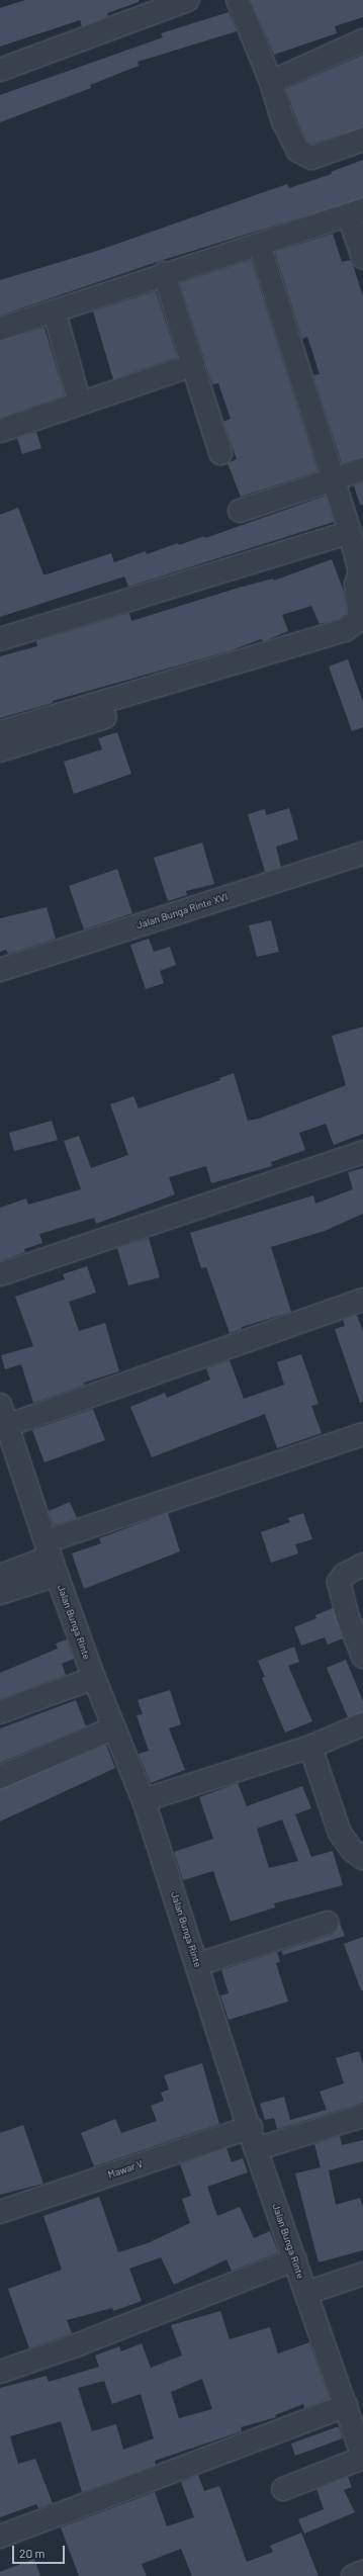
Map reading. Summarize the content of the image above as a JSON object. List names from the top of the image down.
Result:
{
  "streets": {
    "street": ["Jalan Bunga Rinte XVI", "Jalan Bunga Rinte", "Mawar V"]
  },
  "crossings": [
    ["Jalan Bunga Rinte", "Mawar V"]
  ],
  "scale_bar": "20 m"
}
